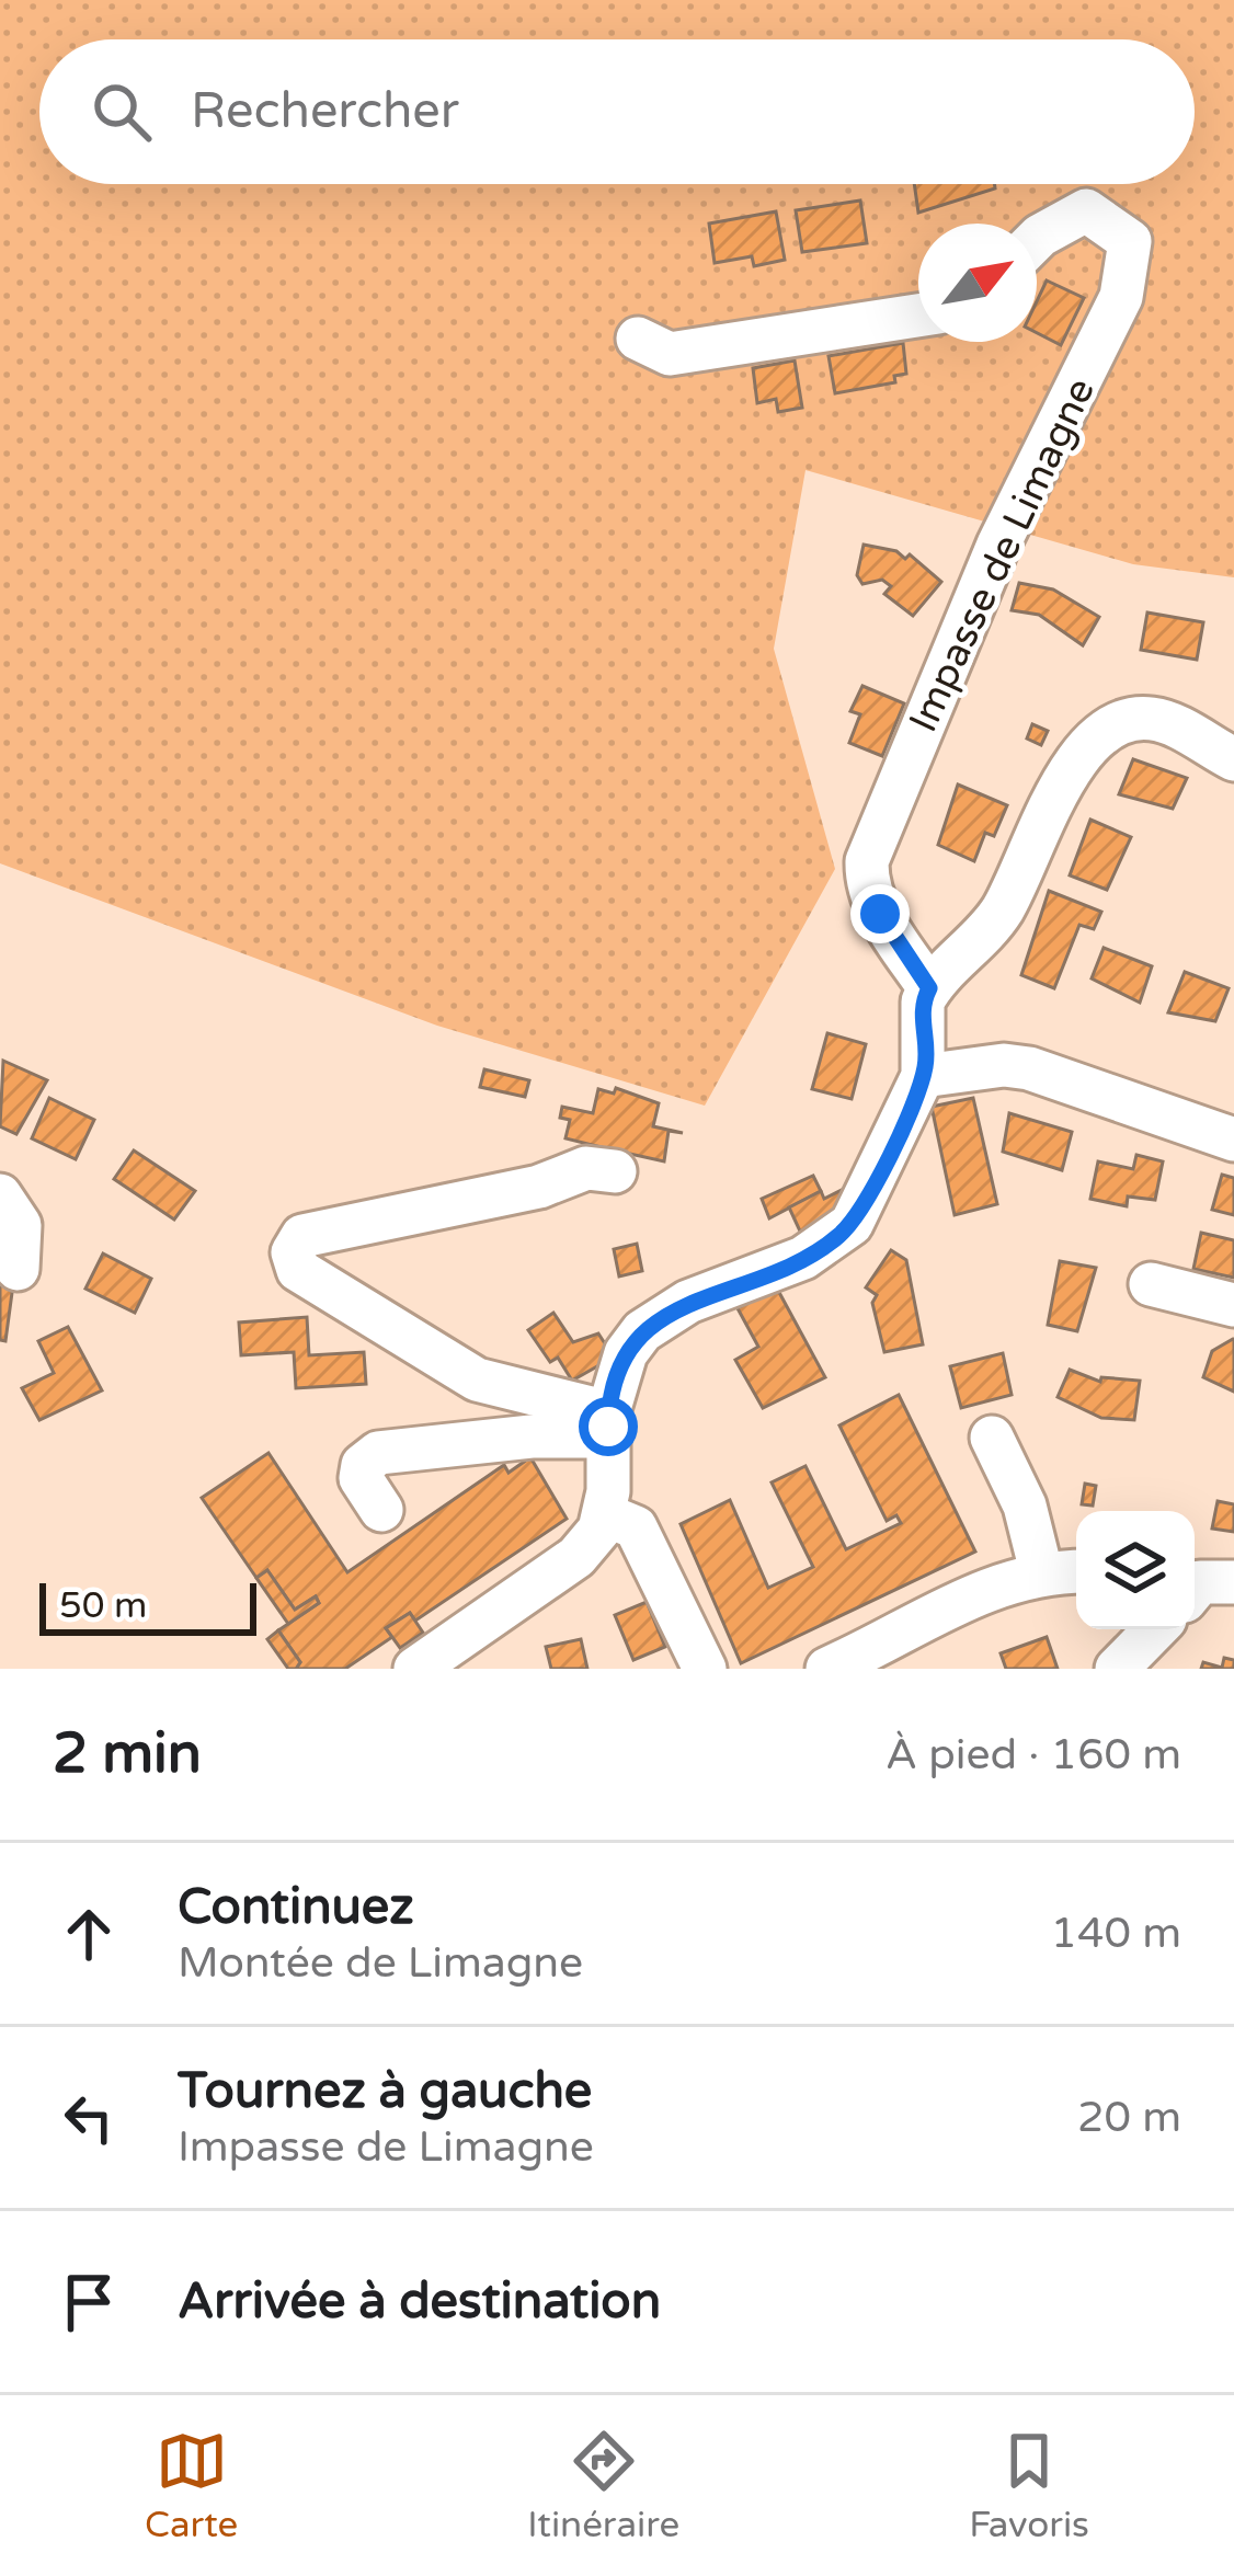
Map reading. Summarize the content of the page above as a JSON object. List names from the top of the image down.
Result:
{
  "streets": {
    "street": ["Impasse de Limagne"]
  },
  "scale_bar": "50 m",
  "north": "top right",
  "page": {
    "search": "Rechercher",
    "scale": "50 m",
    "heading": ["2 min", "À pied · 160 m"],
    "list": [
      ["Continuez", "Montée de Limagne", "140 m"],
      ["Tournez à gauche", "Impasse de Limagne", "20 m"],
      "Arrivée à destination"
    ],
    "nav": ["Carte", "Itinéraire", "Favoris"]
  }
}
